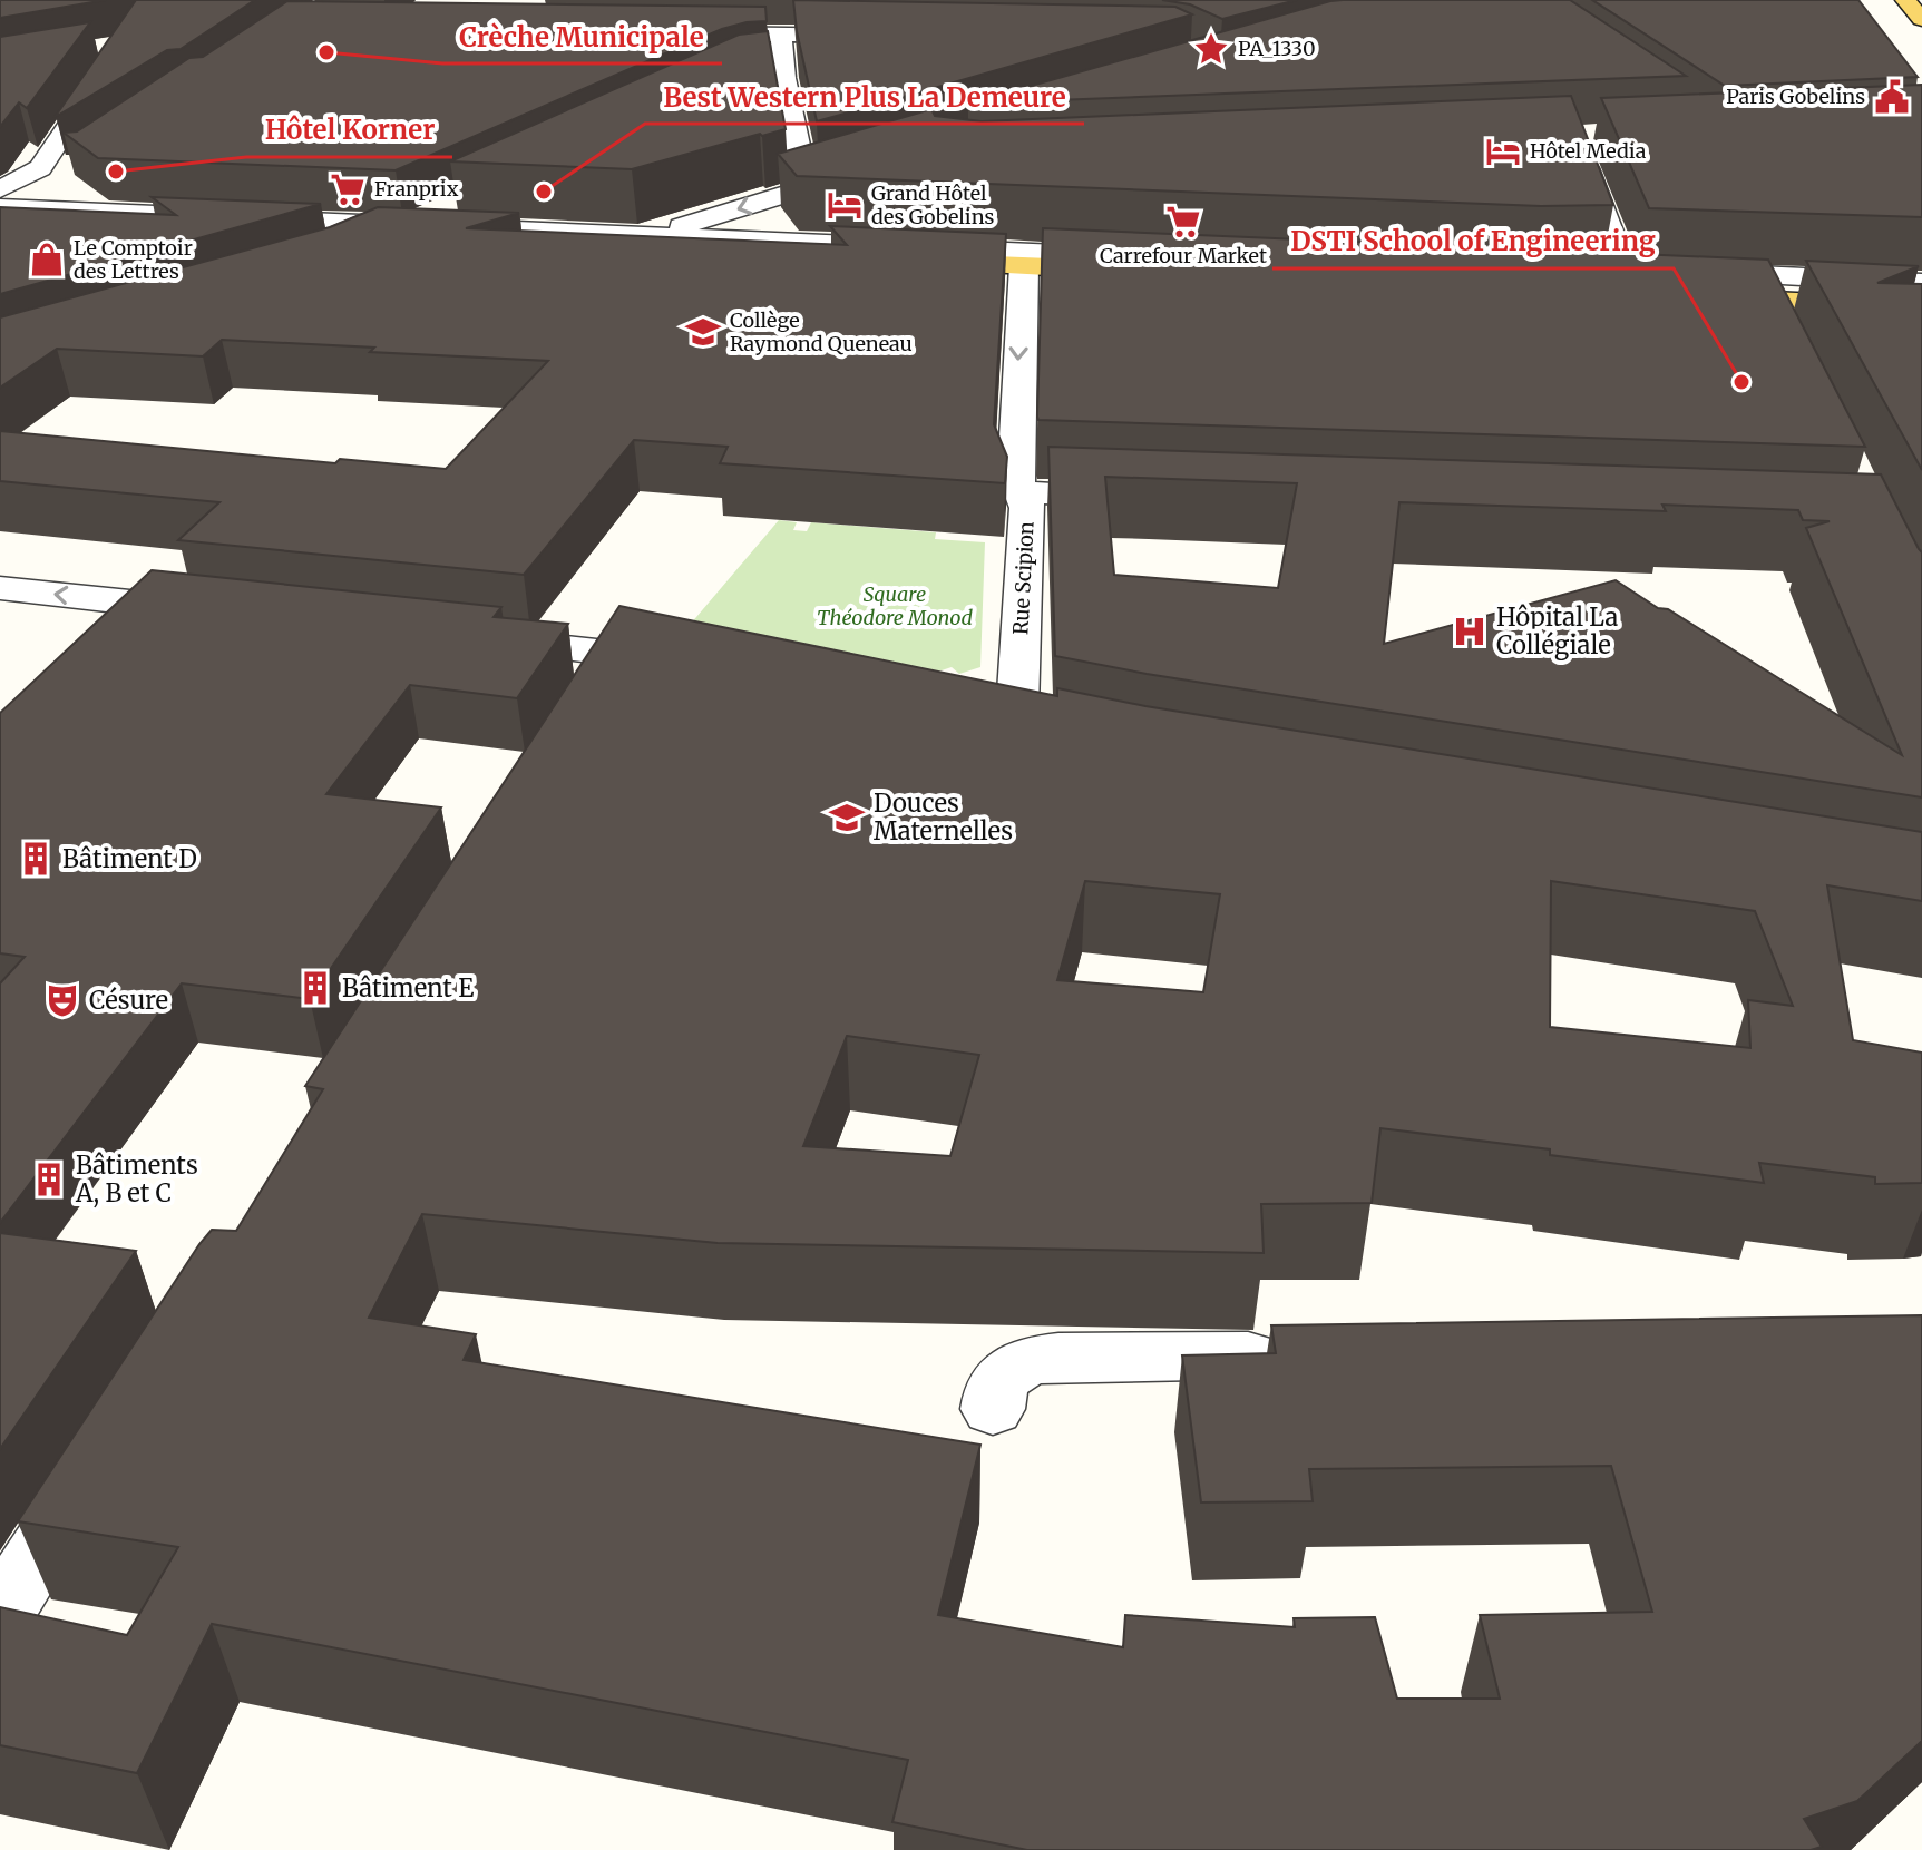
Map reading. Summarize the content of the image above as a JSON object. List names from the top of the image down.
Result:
{
  "streets": {
    "street": ["Rue Scipion"]
  },
  "one_way": ["Rue Scipion"],
  "parks": ["Square Théodore Monod"],
  "places": {
    "place": ["PA_1330"],
    "other": [
      "Crèche Municipale",
      "Hôtel Korner",
      "Best Western Plus La Demeure",
      "DSTI School of Engineering"
    ],
    "public building": ["Paris Gobelins"],
    "hotel": ["Hôtel Media", "Grand Hôtel des Gobelins"],
    "supermarket": ["Franprix", "Carrefour Market"],
    "shop": ["Le Comptoir des Lettres"],
    "school or university": ["Collège Raymond Queneau", "Douces Maternelles"],
    "hospital": ["Hôpital La Collégiale"],
    "building": ["Bâtiment D", "Bâtiment E", "Bâtiments A, B et C"],
    "theatre": ["Césure"]
  }
}
